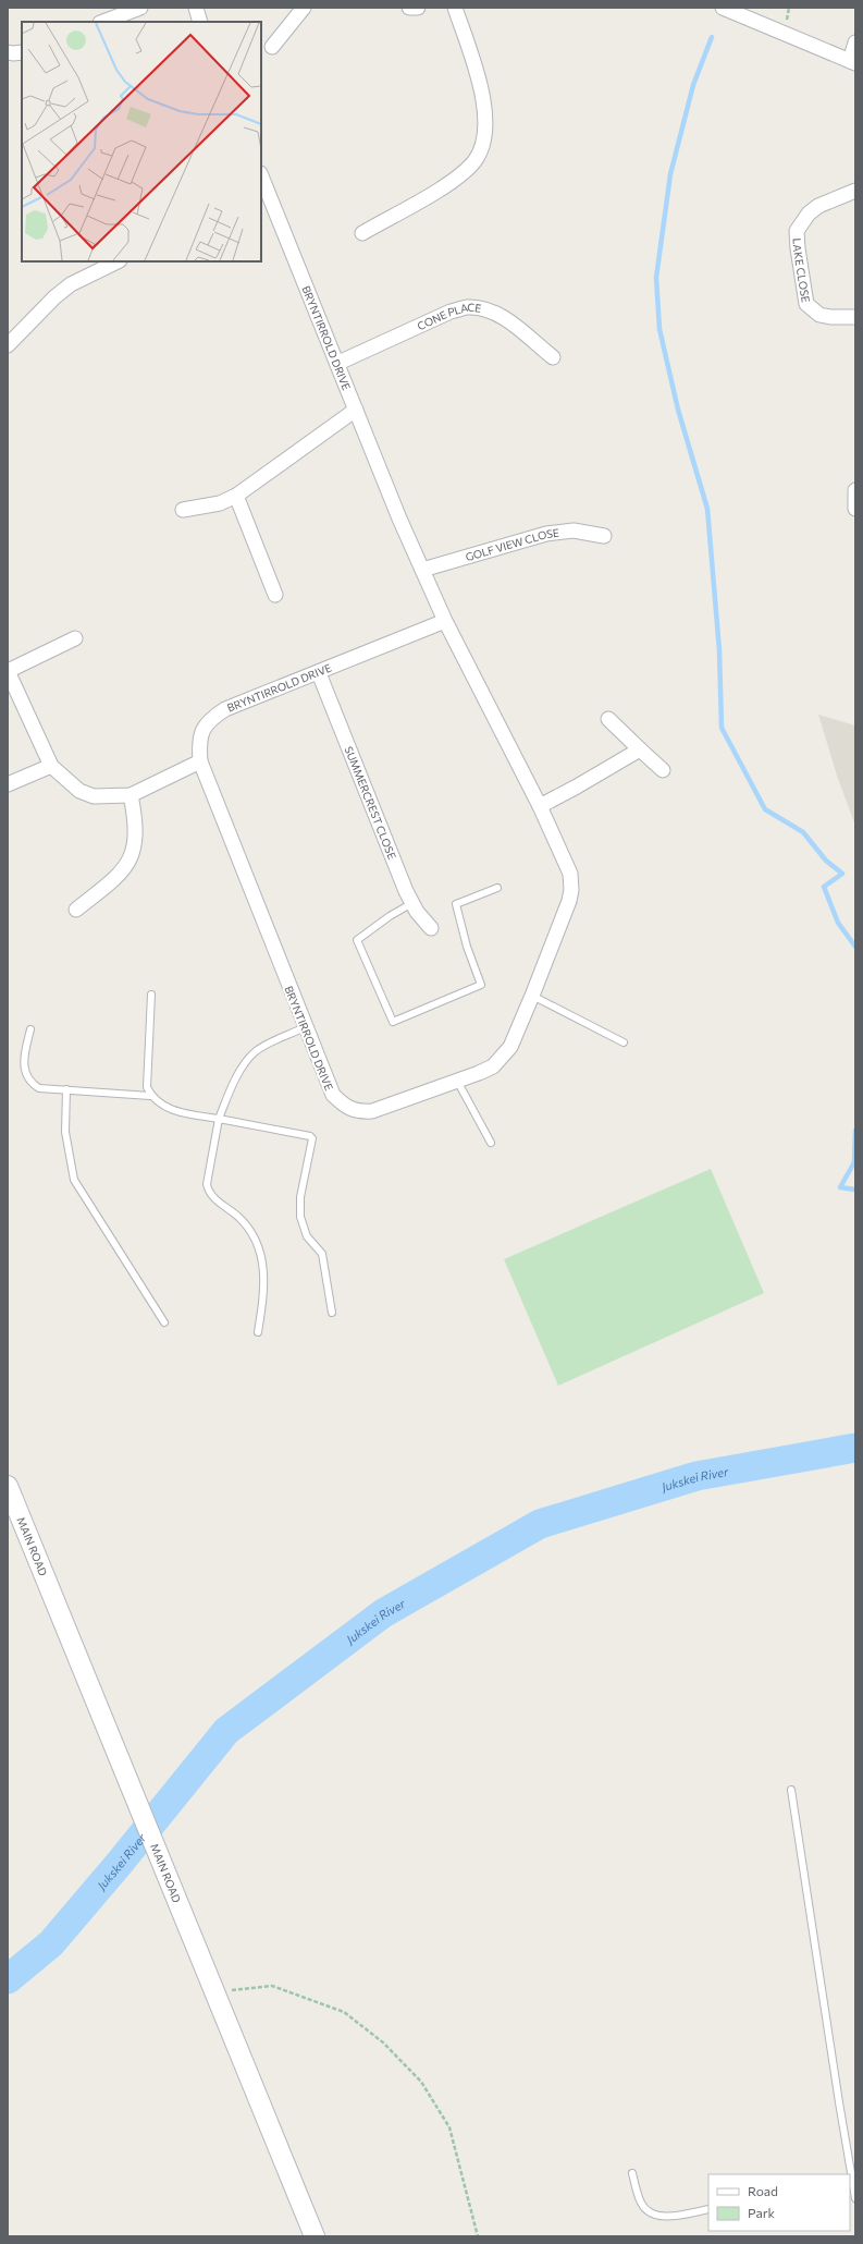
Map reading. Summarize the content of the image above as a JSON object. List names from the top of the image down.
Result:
{
  "streets": {
    "main road": ["MAIN ROAD"],
    "street": [
      "LAKE CLOSE",
      "CONE PLACE",
      "BRYNTIRROLD DRIVE",
      "GOLF VIEW CLOSE",
      "SUMMERCREST CLOSE"
    ]
  },
  "crossings": [
    ["CONE PLACE", "BRYNTIRROLD DRIVE"],
    ["BRYNTIRROLD DRIVE", "GOLF VIEW CLOSE"],
    ["BRYNTIRROLD DRIVE", "SUMMERCREST CLOSE"]
  ],
  "water": ["Jukskei River"],
  "legend": ["Road", "Park"]
}
